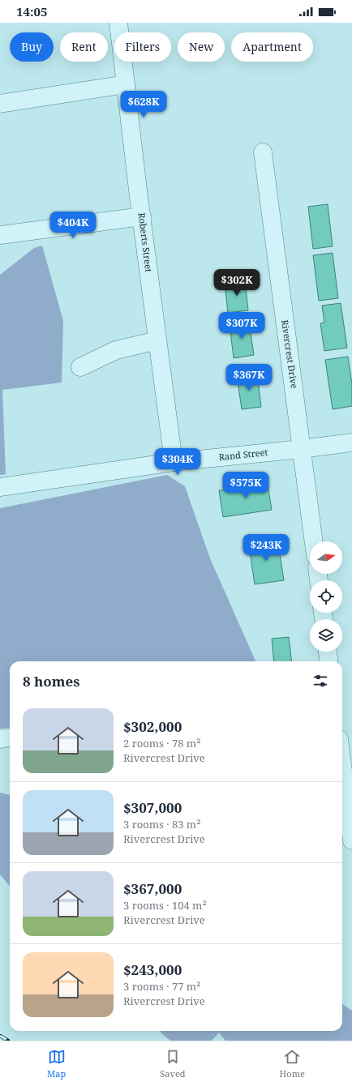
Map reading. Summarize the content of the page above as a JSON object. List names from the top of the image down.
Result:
{
  "streets": {
    "street": ["Roberts Street", "Rivercrest Drive", "Rand Street"]
  },
  "crossings": [
    ["Roberts Street", "Rand Street"],
    ["Rivercrest Drive", "Rand Street"]
  ],
  "north": "right",
  "page": {
    "status": "14:05",
    "chip": [
      "Buy",
      "Rent",
      "Filters",
      "New",
      "Apartment"
    ],
    "price": [
      "$628K",
      "$404K",
      "$302K",
      "$307K",
      "$367K",
      "$304K",
      "$575K",
      "$243K"
    ],
    "heading": "8 homes",
    "list": [
      {
        "name": "$302,000",
        "note": "2 rooms · 78 m² · Rivercrest Drive"
      },
      {
        "name": "$307,000",
        "note": "3 rooms · 83 m² · Rivercrest Drive"
      },
      {
        "name": "$367,000",
        "note": "3 rooms · 104 m² · Rivercrest Drive"
      },
      {
        "name": "$243,000",
        "note": "3 rooms · 77 m² · Rivercrest Drive"
      }
    ],
    "tabs": ["Map", "Saved", "Home"]
  }
}
